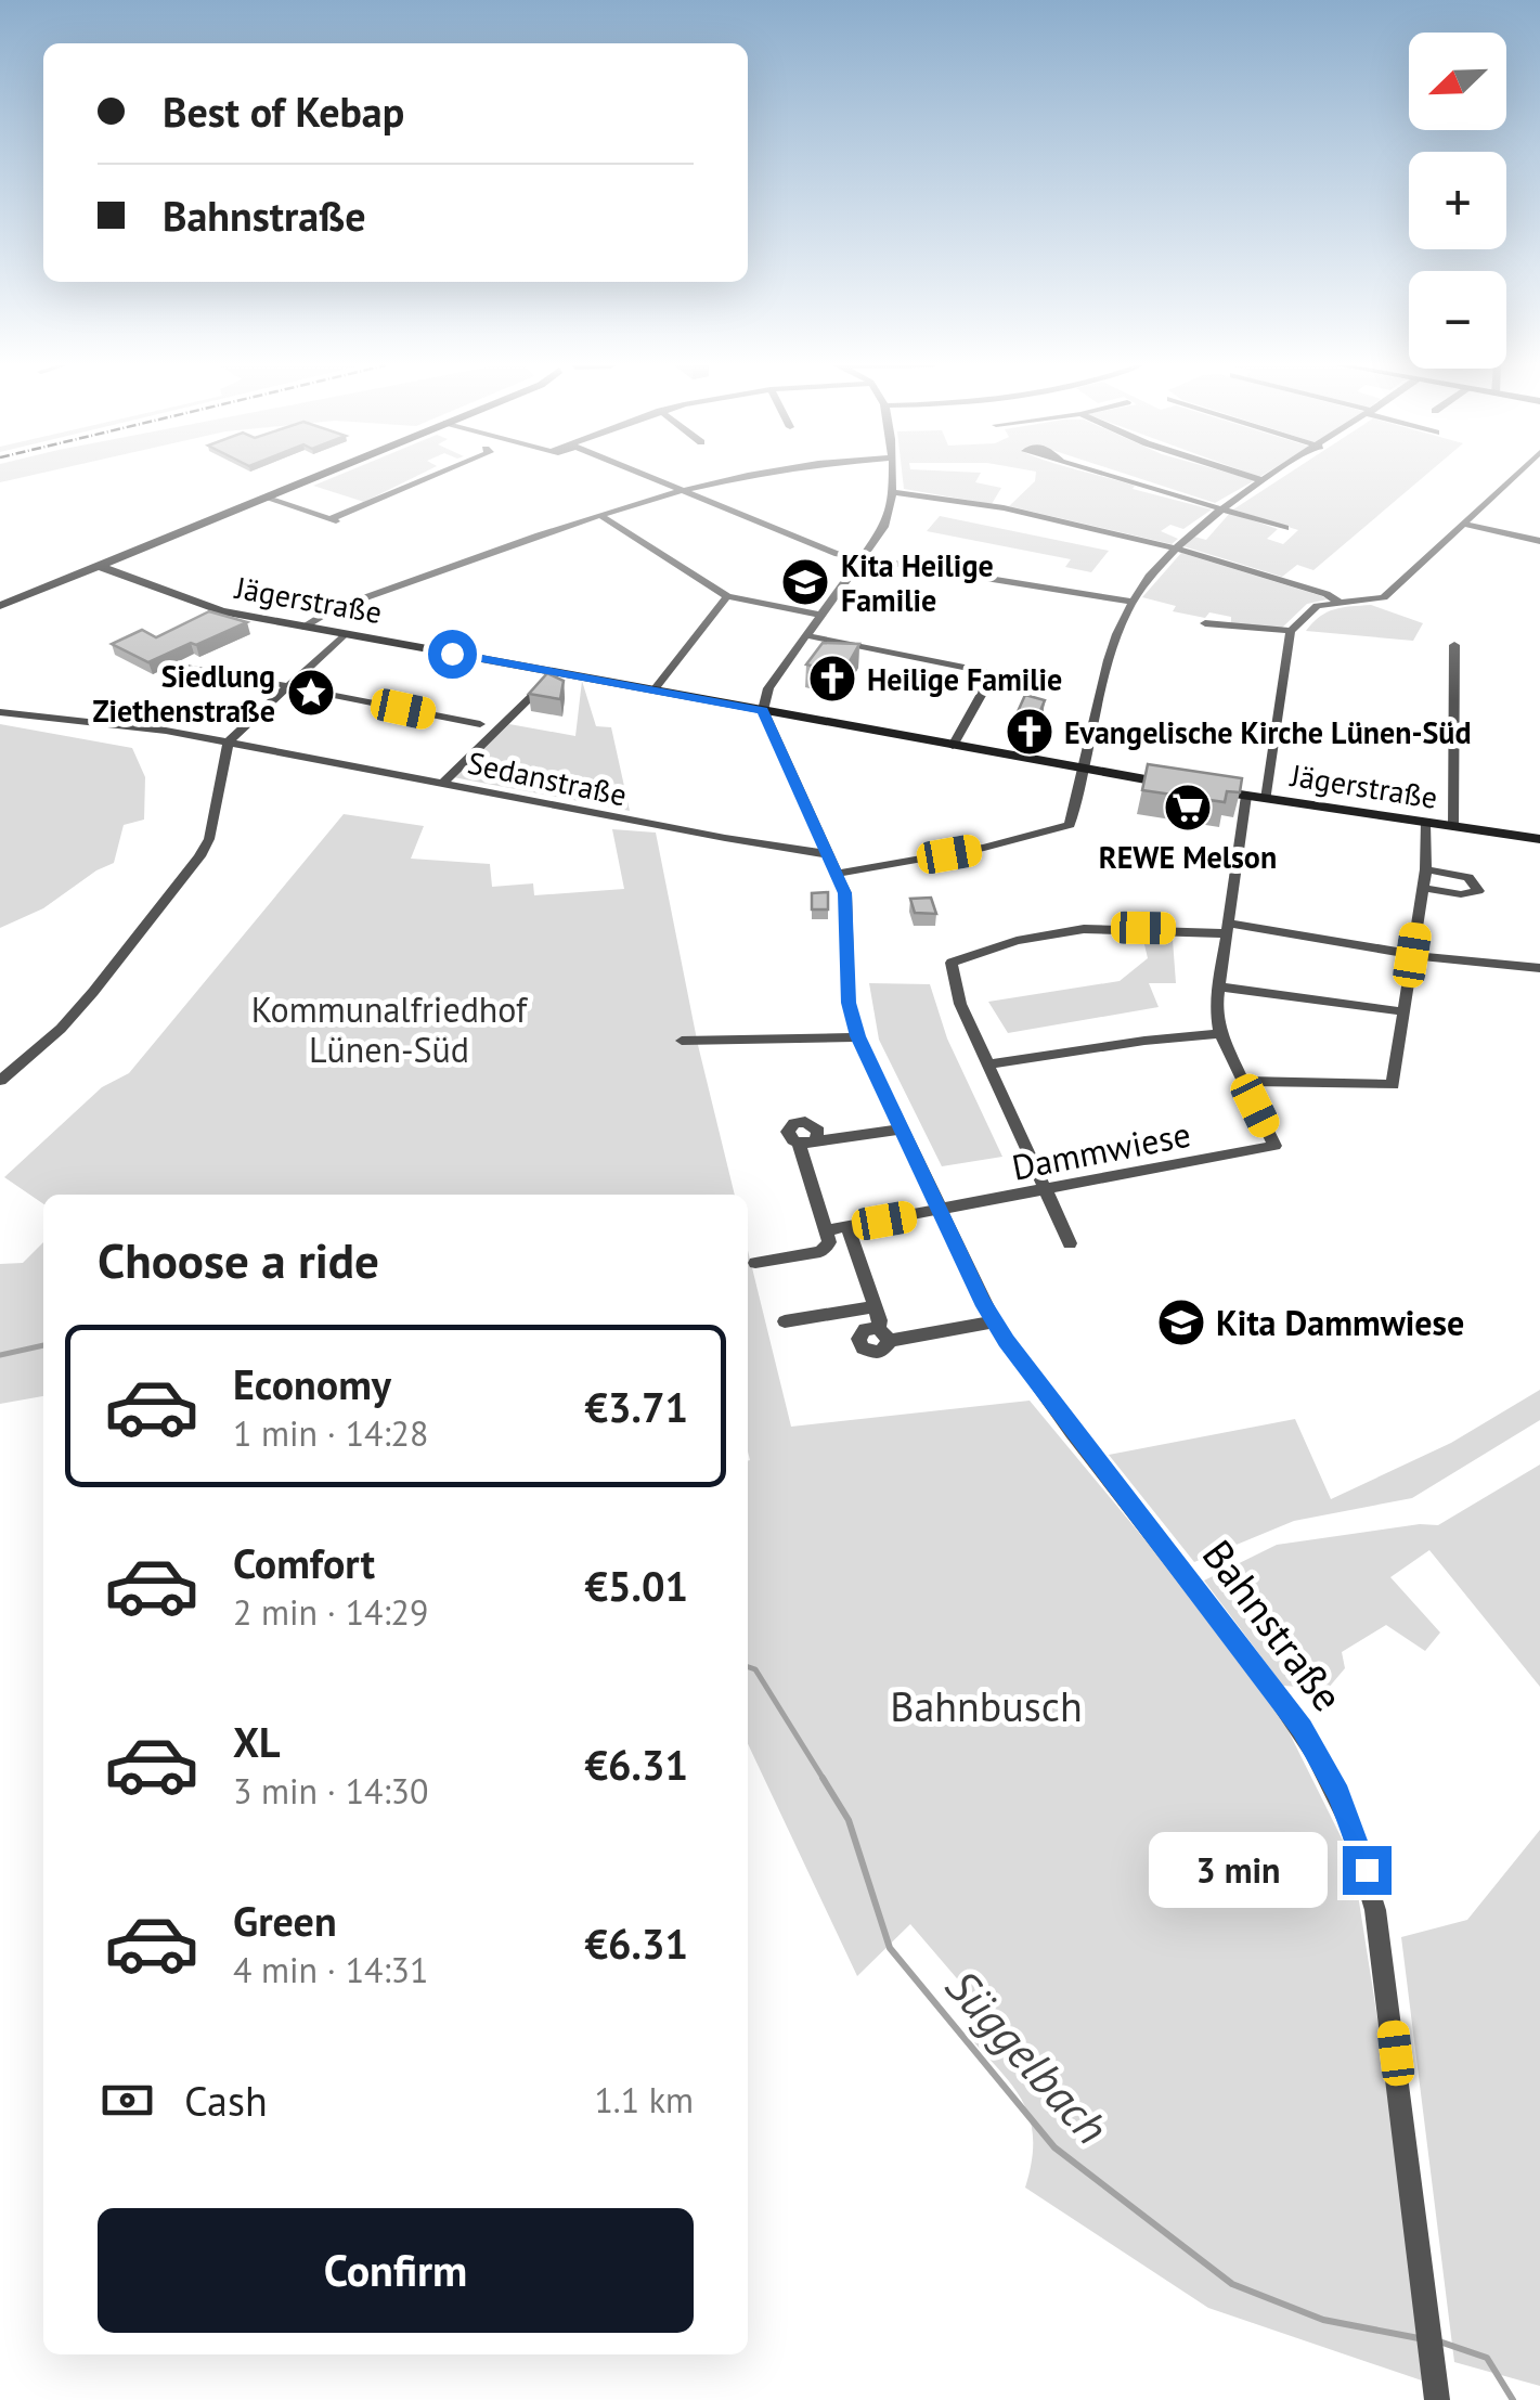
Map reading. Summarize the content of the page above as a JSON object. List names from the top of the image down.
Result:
{
  "streets": {
    "street": [
      "Jägerstraße",
      "Sedanstraße",
      "Dammwiese",
      "Bahnstraße"
    ]
  },
  "crossings": [
    ["Jägerstraße", "Bahnstraße"],
    ["Sedanstraße", "Bahnstraße"],
    ["Dammwiese", "Bahnstraße"]
  ],
  "water": ["Süggelbach"],
  "parks": ["Kommunalfriedhof Lünen-Süd", "Bahnbusch"],
  "places": {
    "school or university": ["Kita Heilige Familie", "Kita Dammwiese"],
    "church": ["Heilige Familie", "Evangelische Kirche Lünen-Süd"],
    "place": ["Siedlung Ziethenstraße"],
    "supermarket": ["REWE Melson"]
  },
  "north": "bottom left",
  "page": {
    "map_buttons": ["+", "−"],
    "banner": ["Best of Kebap", "Bahnstraße"],
    "heading": "Choose a ride",
    "list": [
      {
        "name": "Economy",
        "note": "1 min · 14:28",
        "value": "€3.71"
      },
      {
        "name": "Comfort",
        "note": "2 min · 14:29",
        "value": "€5.01"
      },
      {
        "name": "XL",
        "note": "3 min · 14:30",
        "value": "€6.31"
      },
      {
        "name": "Green",
        "note": "4 min · 14:31",
        "value": "€6.31"
      }
    ],
    "bubble": "3 min",
    "pay": ["Cash", "1.1 km"],
    "buttons": "Confirm"
  }
}
